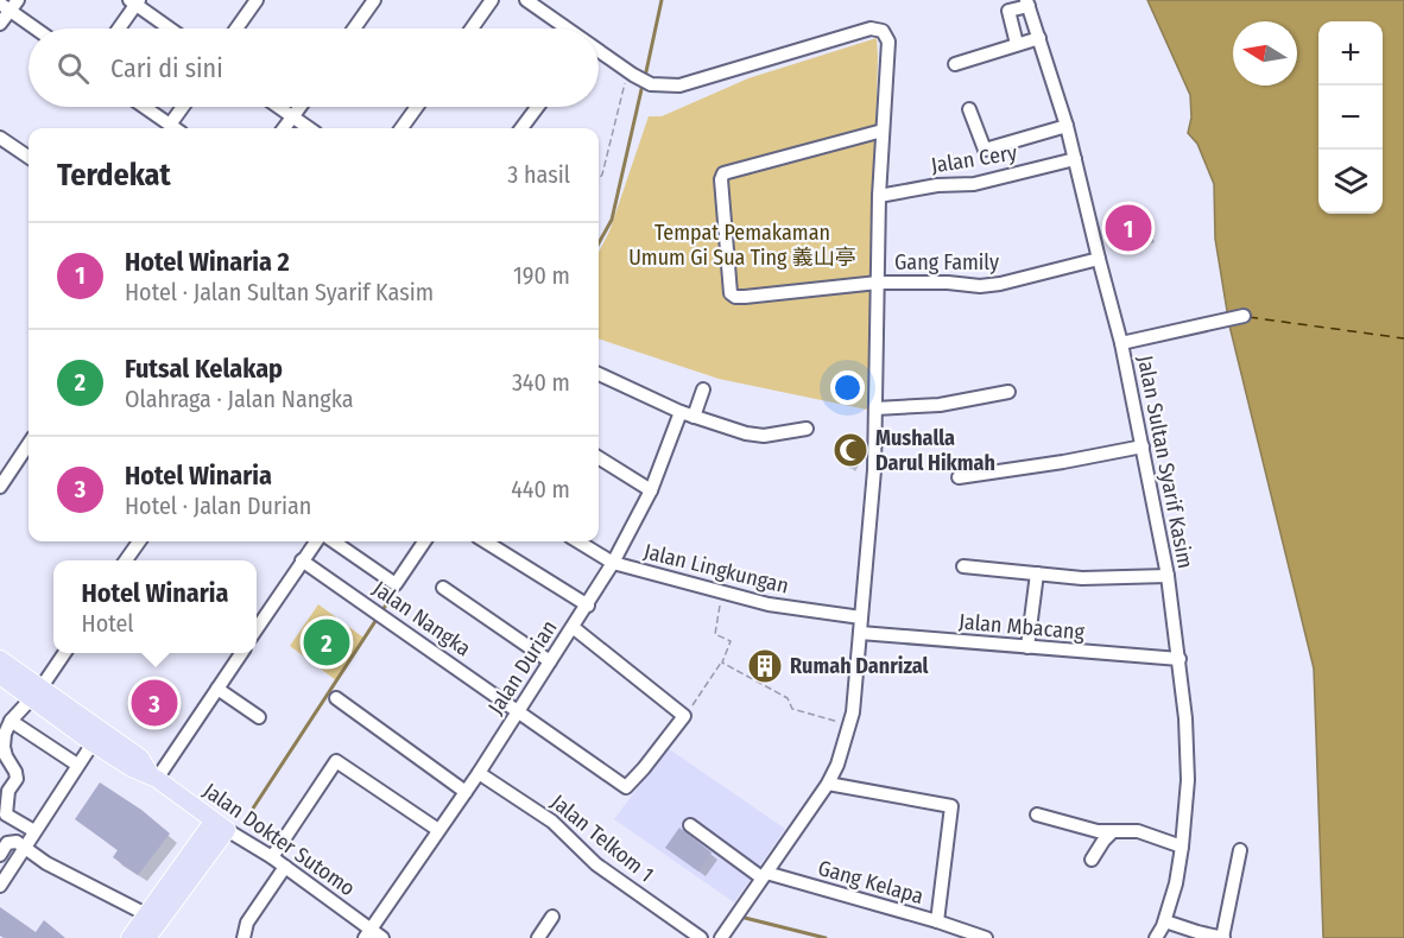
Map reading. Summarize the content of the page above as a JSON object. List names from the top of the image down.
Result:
{
  "streets": {
    "main road": ["Jalan Dokter Sutomo"],
    "street": [
      "Jalan Cery",
      "Gang Family",
      "Jalan Sultan Syarif Kasim",
      "Jalan Lingkungan",
      "Jalan Nangka",
      "Jalan Mbacang",
      "Jalan Durian",
      "Jalan Telkom 1",
      "Gang Kelapa"
    ]
  },
  "crossings": [
    ["Jalan Cery", "Jalan Sultan Syarif Kasim"],
    ["Gang Family", "Jalan Sultan Syarif Kasim"],
    ["Jalan Sultan Syarif Kasim", "Jalan Mbacang"],
    ["Jalan Lingkungan", "Jalan Durian"],
    ["Jalan Nangka", "Jalan Durian"],
    ["Jalan Durian", "Jalan Telkom 1"],
    ["Jalan Durian", "Jalan Dokter Sutomo"]
  ],
  "parks": ["Tempat Pemakaman Umum Gi Sua Ting 義山亭"],
  "places": {
    "mosque": ["Mushalla Darul Hikmah"],
    "building": ["Rumah Danrizal"]
  },
  "north": "left",
  "page": {
    "map_buttons": ["+", "−"],
    "search": "Cari di sini",
    "heading": ["Terdekat", "3 hasil"],
    "pins": ["1", "2", "3"],
    "list": [
      {
        "mark": "1",
        "name": "Hotel Winaria 2",
        "note": "Hotel · Jalan Sultan Syarif Kasim",
        "value": "190 m"
      },
      {
        "mark": "2",
        "name": "Futsal Kelakap",
        "note": "Olahraga · Jalan Nangka",
        "value": "340 m"
      },
      {
        "mark": "3",
        "name": "Hotel Winaria",
        "note": "Hotel · Jalan Durian",
        "value": "440 m"
      }
    ],
    "popup": ["Hotel Winaria", "Hotel"]
  }
}
